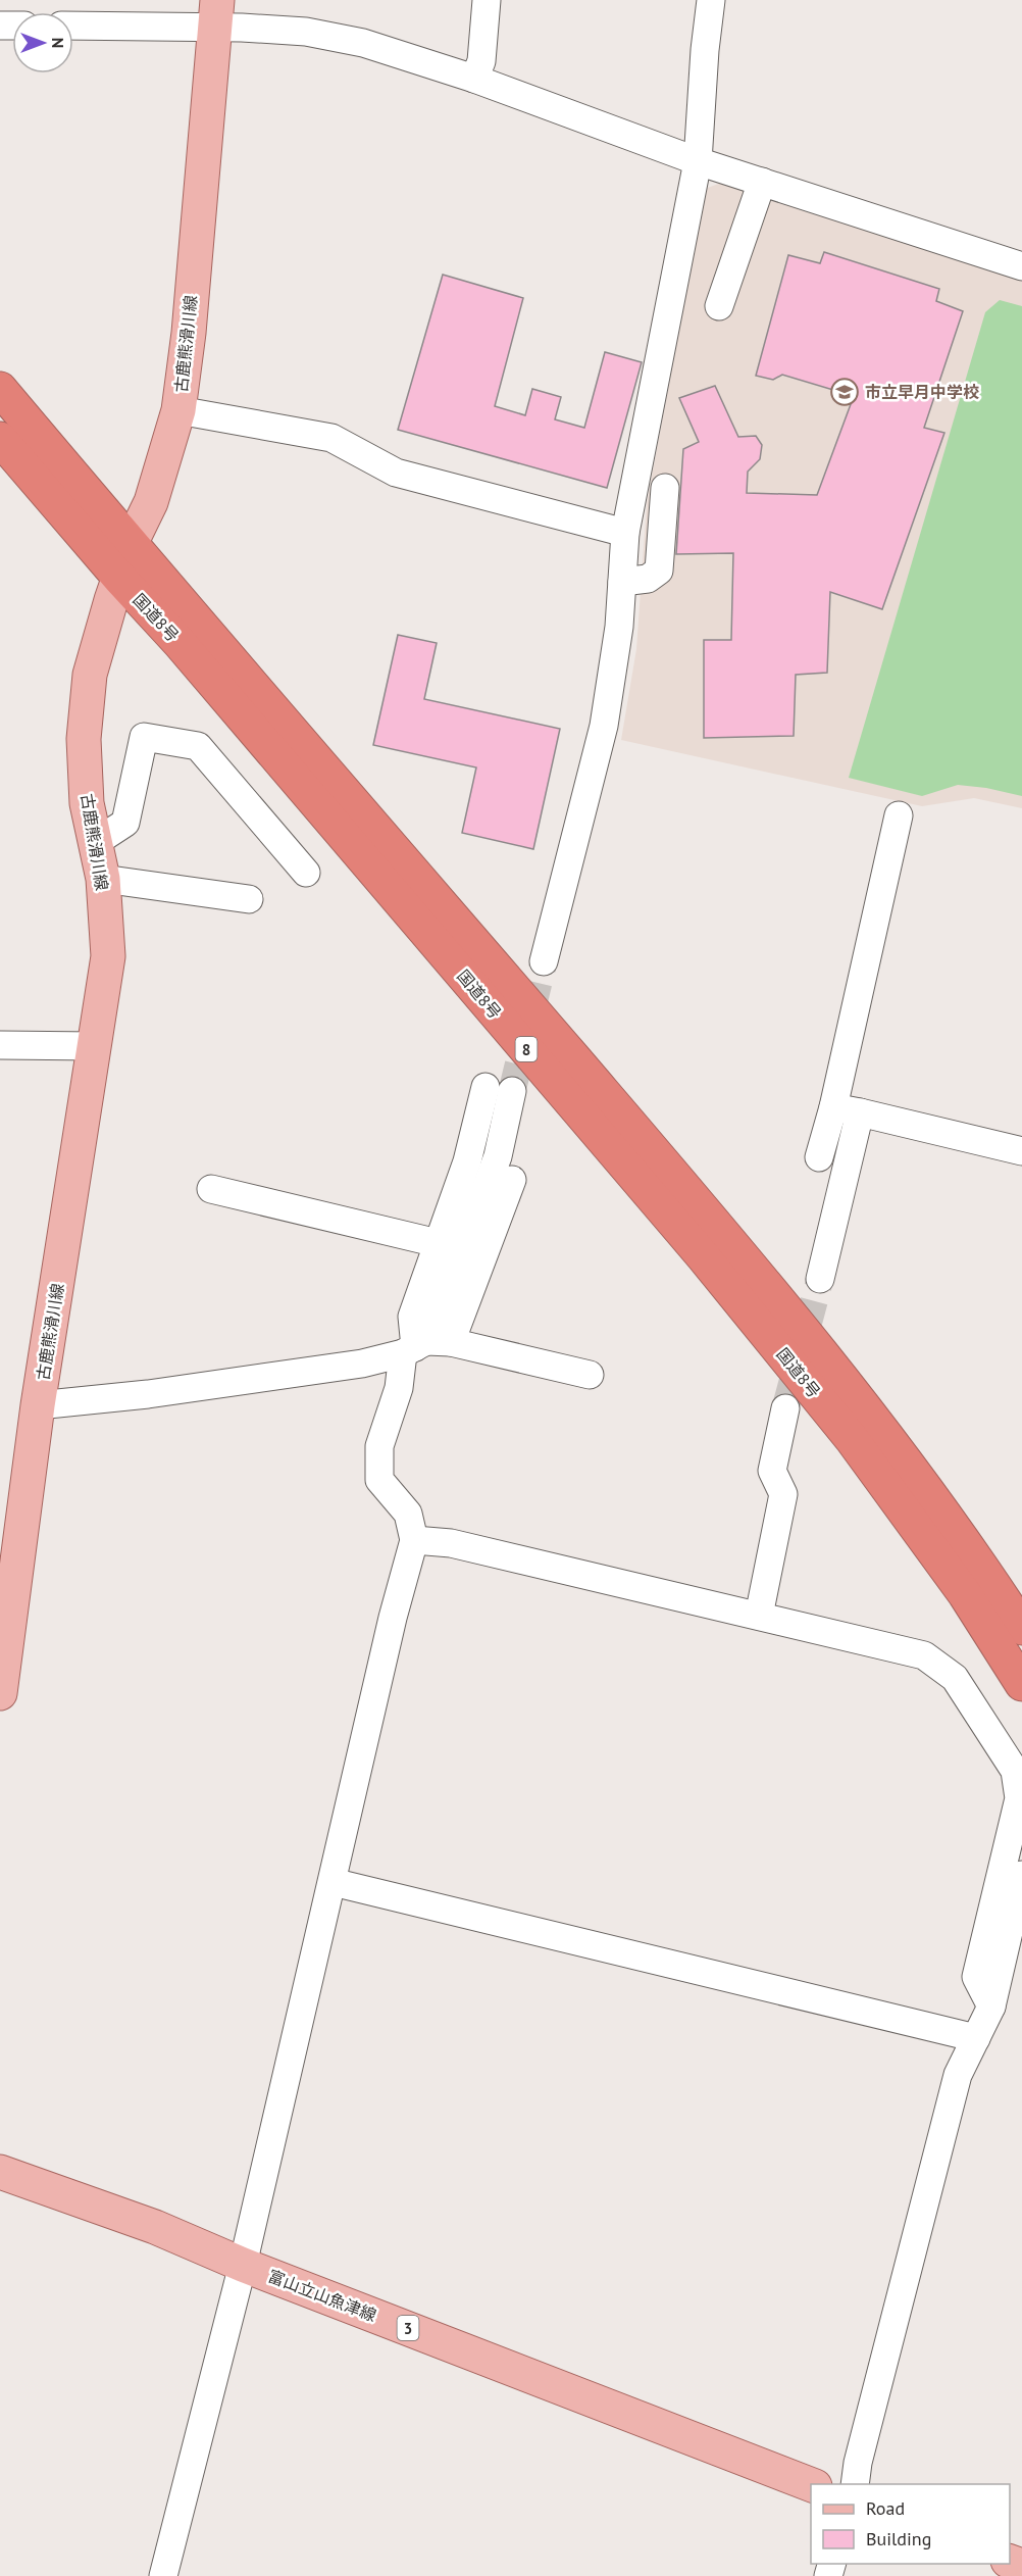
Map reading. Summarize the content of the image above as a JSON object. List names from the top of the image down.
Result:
{
  "streets": {
    "highway": ["国道8号", "8"],
    "main road": ["古鹿熊滑川線", "富山立山魚津線", "3"]
  },
  "crossings": [
    ["古鹿熊滑川線", "国道8号"]
  ],
  "places": {
    "school or university": ["市立早月中学校"]
  },
  "legend": ["Road", "Building"],
  "north": "right"
}
